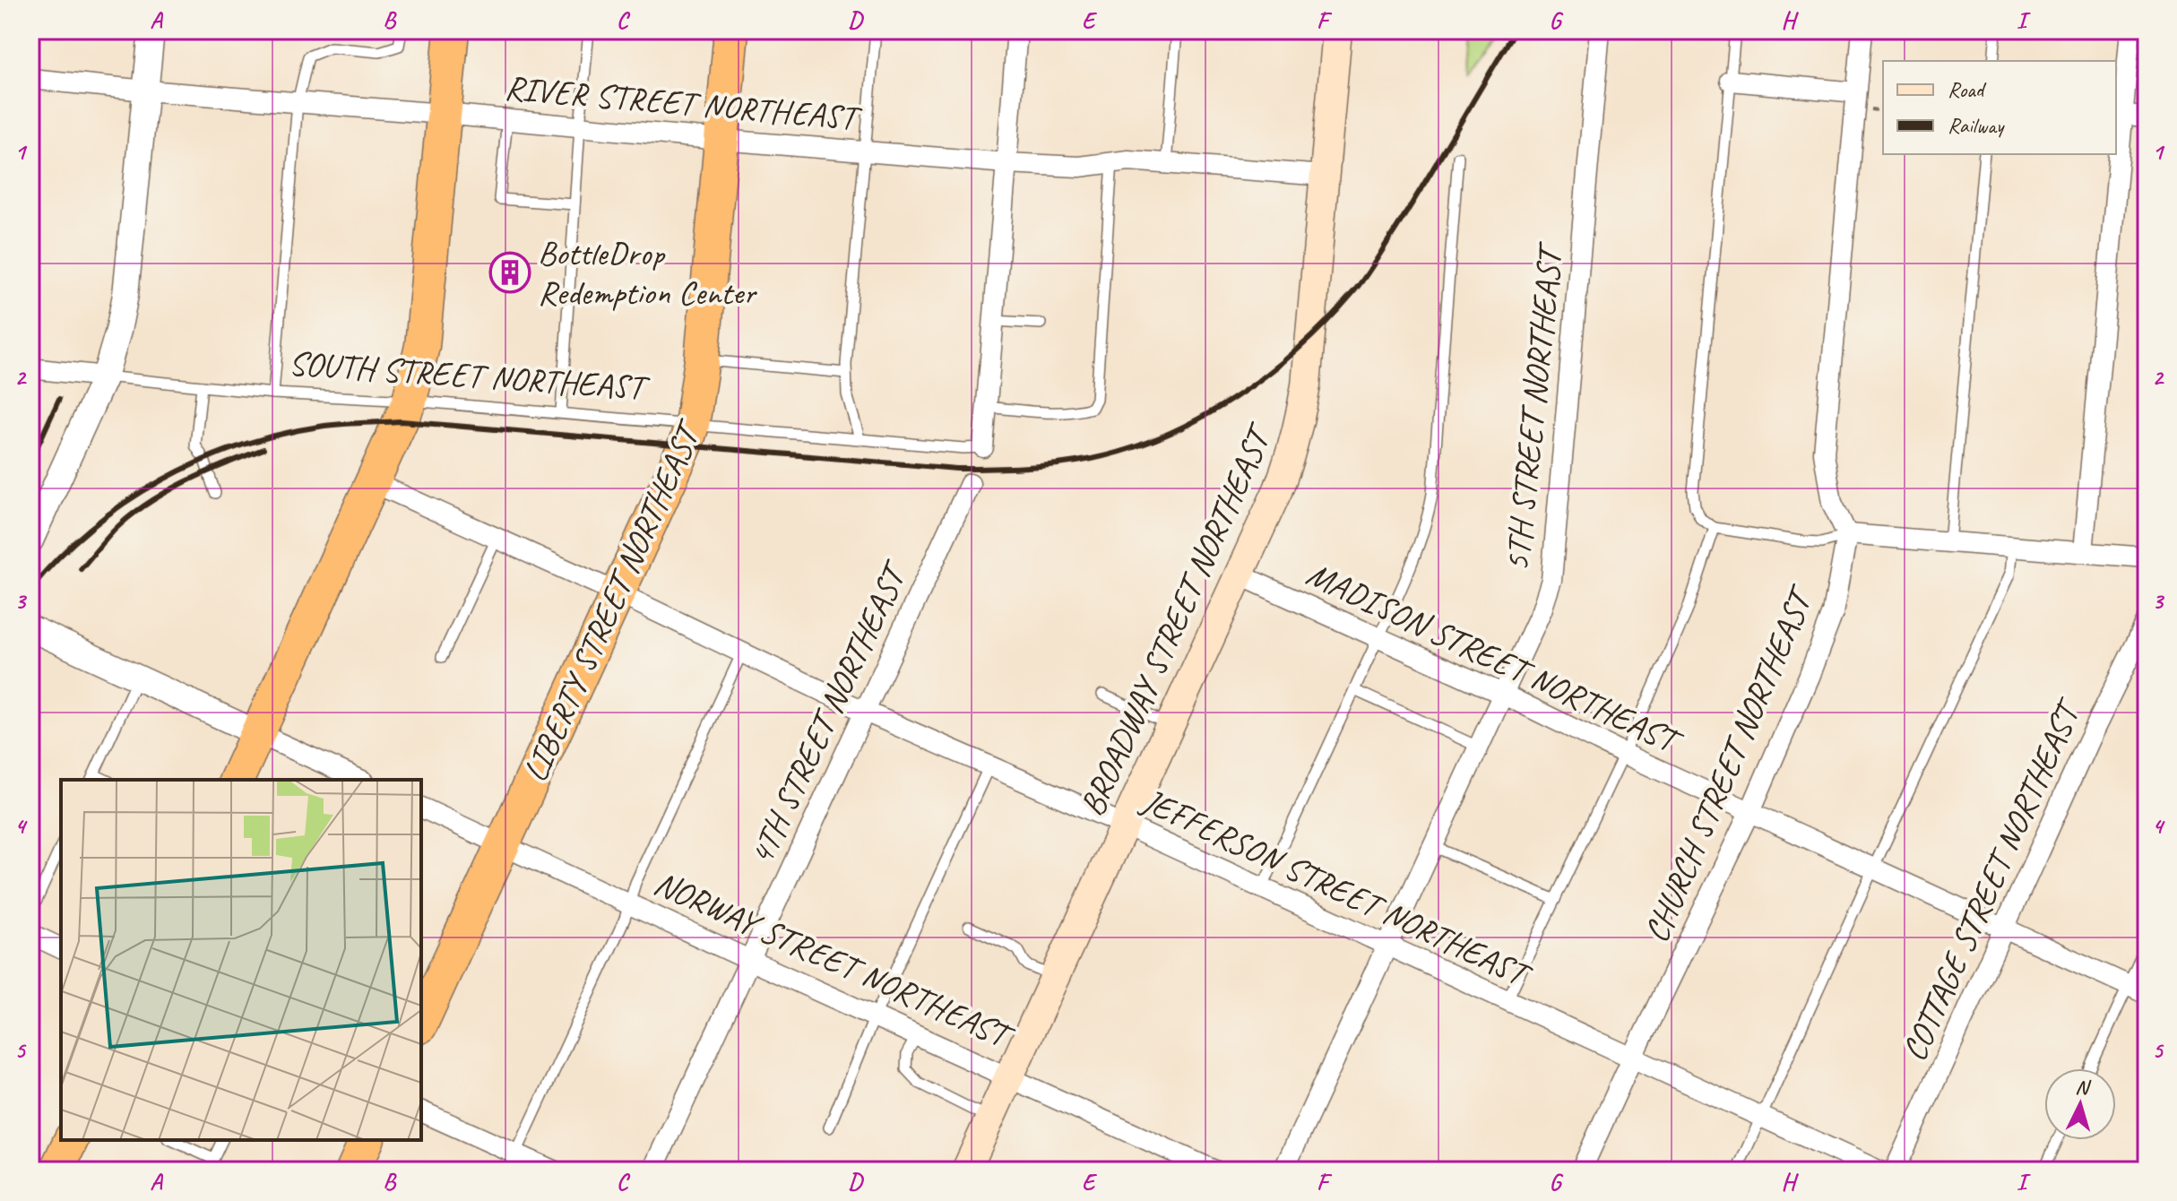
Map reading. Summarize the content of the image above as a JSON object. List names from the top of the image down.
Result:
{
  "streets": {
    "highway": ["LIBERTY STREET NORTHEAST"],
    "main road": ["BROADWAY STREET NORTHEAST"],
    "street": [
      "RIVER STREET NORTHEAST",
      "SOUTH STREET NORTHEAST",
      "5TH STREET NORTHEAST",
      "MADISON STREET NORTHEAST",
      "4TH STREET NORTHEAST",
      "CHURCH STREET NORTHEAST",
      "COTTAGE STREET NORTHEAST",
      "JEFFERSON STREET NORTHEAST",
      "NORWAY STREET NORTHEAST"
    ]
  },
  "crossings": [
    ["RIVER STREET NORTHEAST", "LIBERTY STREET NORTHEAST"],
    ["RIVER STREET NORTHEAST", "BROADWAY STREET NORTHEAST"],
    ["SOUTH STREET NORTHEAST", "LIBERTY STREET NORTHEAST"],
    ["5TH STREET NORTHEAST", "MADISON STREET NORTHEAST"],
    ["5TH STREET NORTHEAST", "JEFFERSON STREET NORTHEAST"],
    ["LIBERTY STREET NORTHEAST", "JEFFERSON STREET NORTHEAST"],
    ["LIBERTY STREET NORTHEAST", "NORWAY STREET NORTHEAST"],
    ["BROADWAY STREET NORTHEAST", "MADISON STREET NORTHEAST"],
    ["BROADWAY STREET NORTHEAST", "JEFFERSON STREET NORTHEAST"],
    ["BROADWAY STREET NORTHEAST", "NORWAY STREET NORTHEAST"],
    ["MADISON STREET NORTHEAST", "CHURCH STREET NORTHEAST"],
    ["MADISON STREET NORTHEAST", "COTTAGE STREET NORTHEAST"],
    ["4TH STREET NORTHEAST", "JEFFERSON STREET NORTHEAST"],
    ["4TH STREET NORTHEAST", "NORWAY STREET NORTHEAST"],
    ["CHURCH STREET NORTHEAST", "JEFFERSON STREET NORTHEAST"]
  ],
  "places": {
    "building": ["BottleDrop Redemption Center"]
  },
  "legend": ["Road", "Railway"],
  "north": "top",
  "grid": {
    "columns": [
      "A",
      "B",
      "C",
      "D",
      "E",
      "F",
      "G",
      "H",
      "I"
    ],
    "rows": [
      "1",
      "2",
      "3",
      "4",
      "5"
    ]
  }
}
